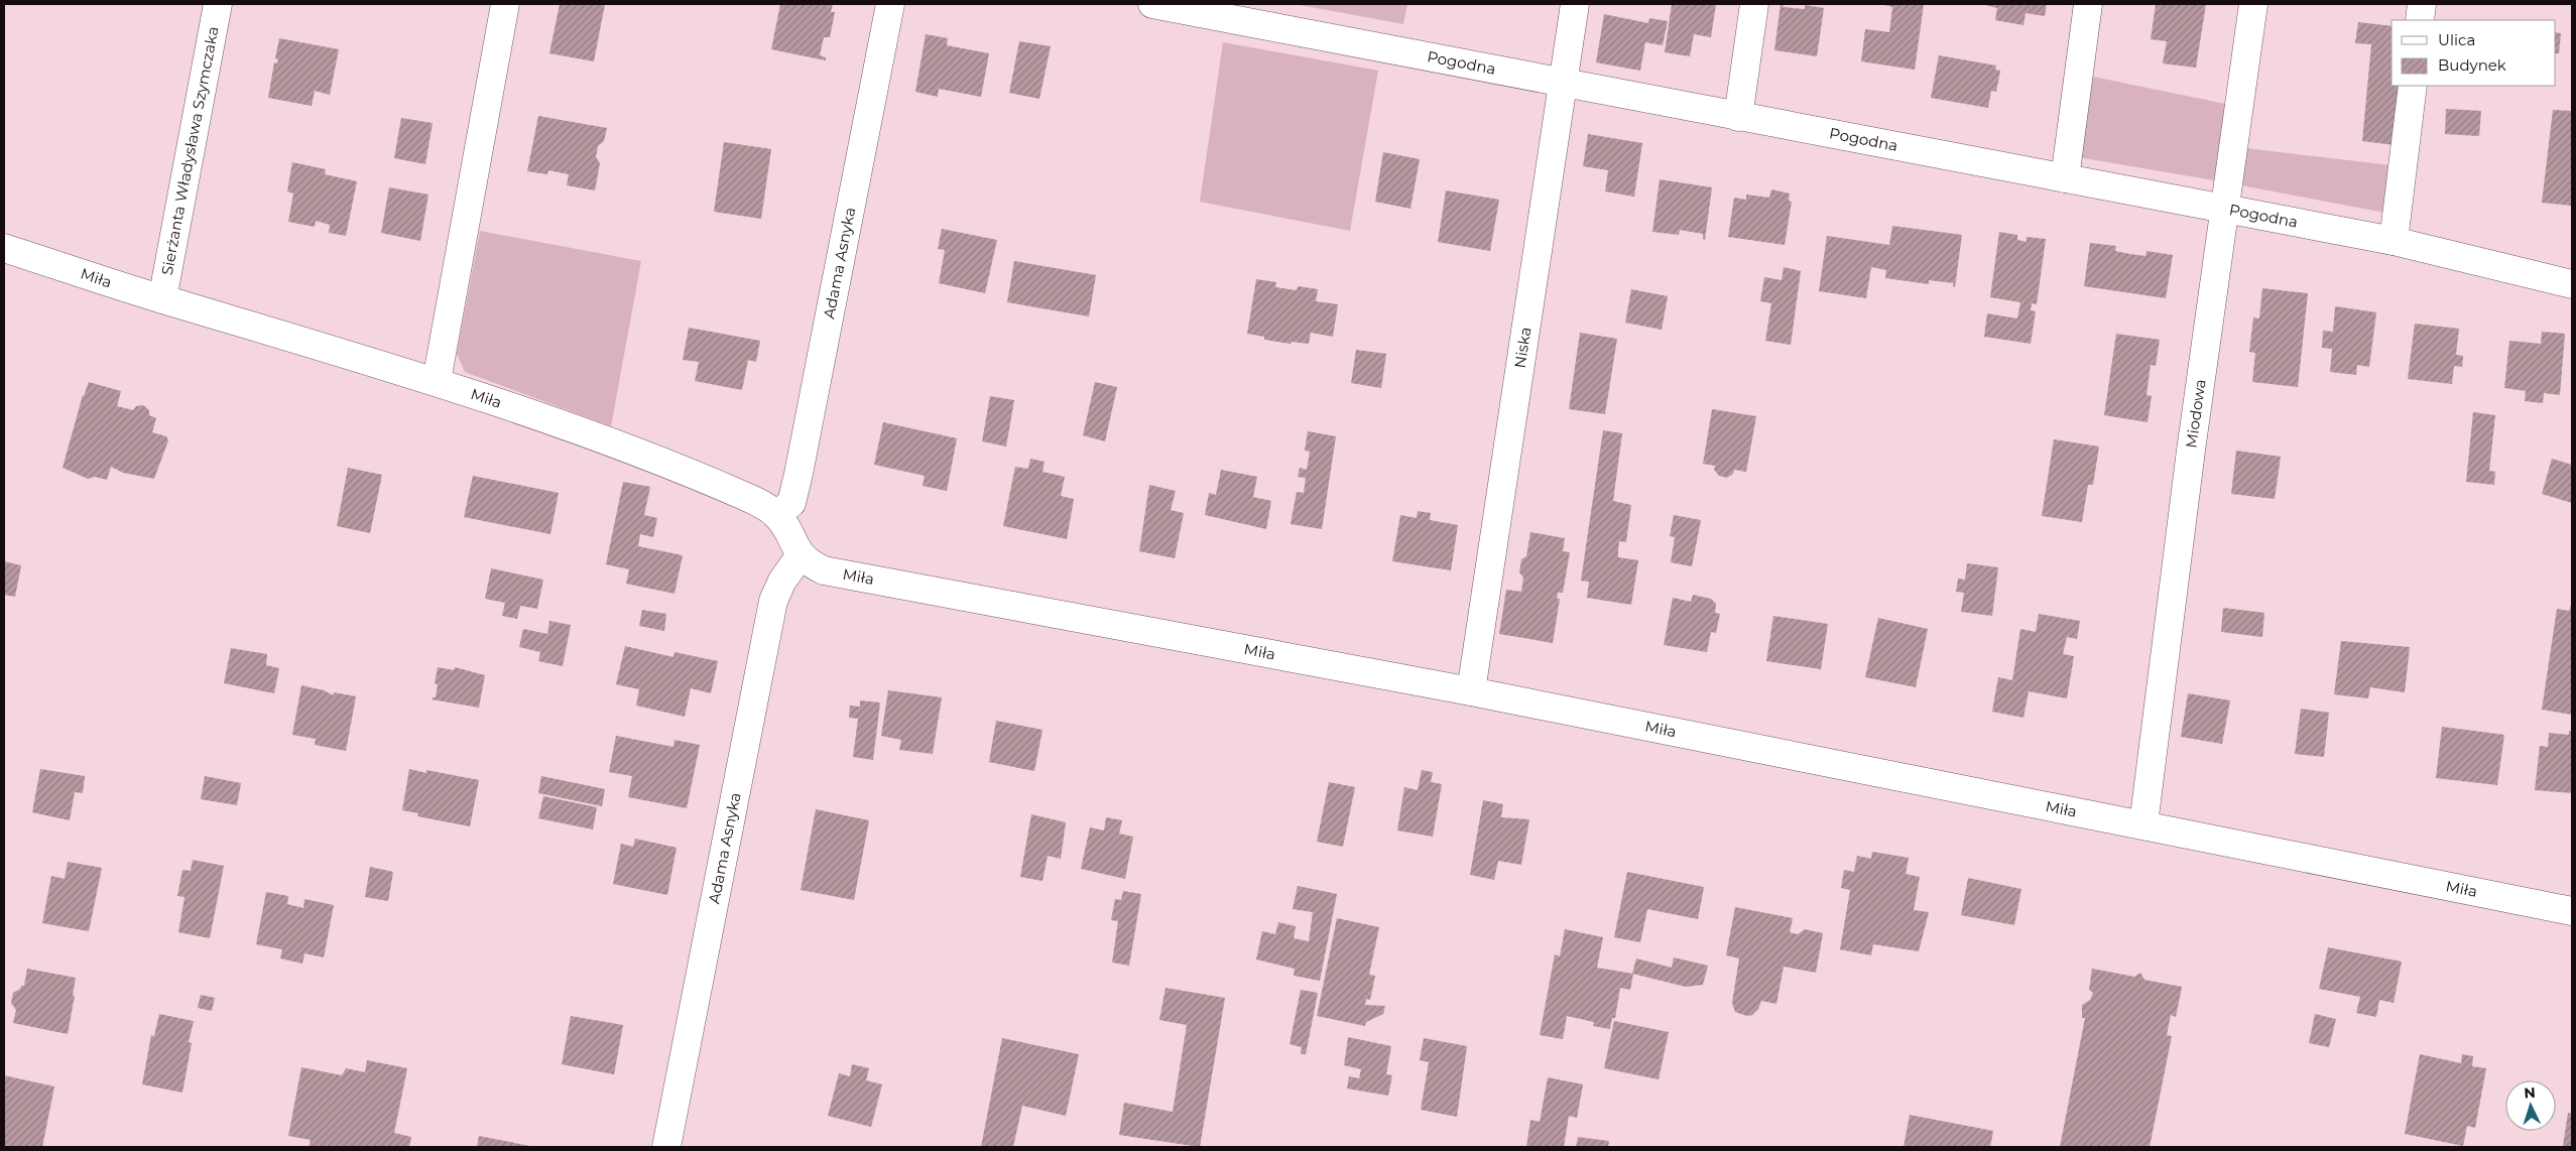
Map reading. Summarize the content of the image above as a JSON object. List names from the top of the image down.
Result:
{
  "streets": {
    "street": [
      "Pogodna",
      "Sierżanta Władysława Szymczaka",
      "Adama Asnyka",
      "Miła",
      "Niska",
      "Miodowa"
    ]
  },
  "crossings": [
    ["Pogodna", "Niska"],
    ["Pogodna", "Miodowa"],
    ["Sierżanta Władysława Szymczaka", "Miła"],
    ["Adama Asnyka", "Miła"],
    ["Miła", "Niska"],
    ["Miła", "Miodowa"]
  ],
  "legend": ["Ulica", "Budynek"],
  "north": "top"
}
